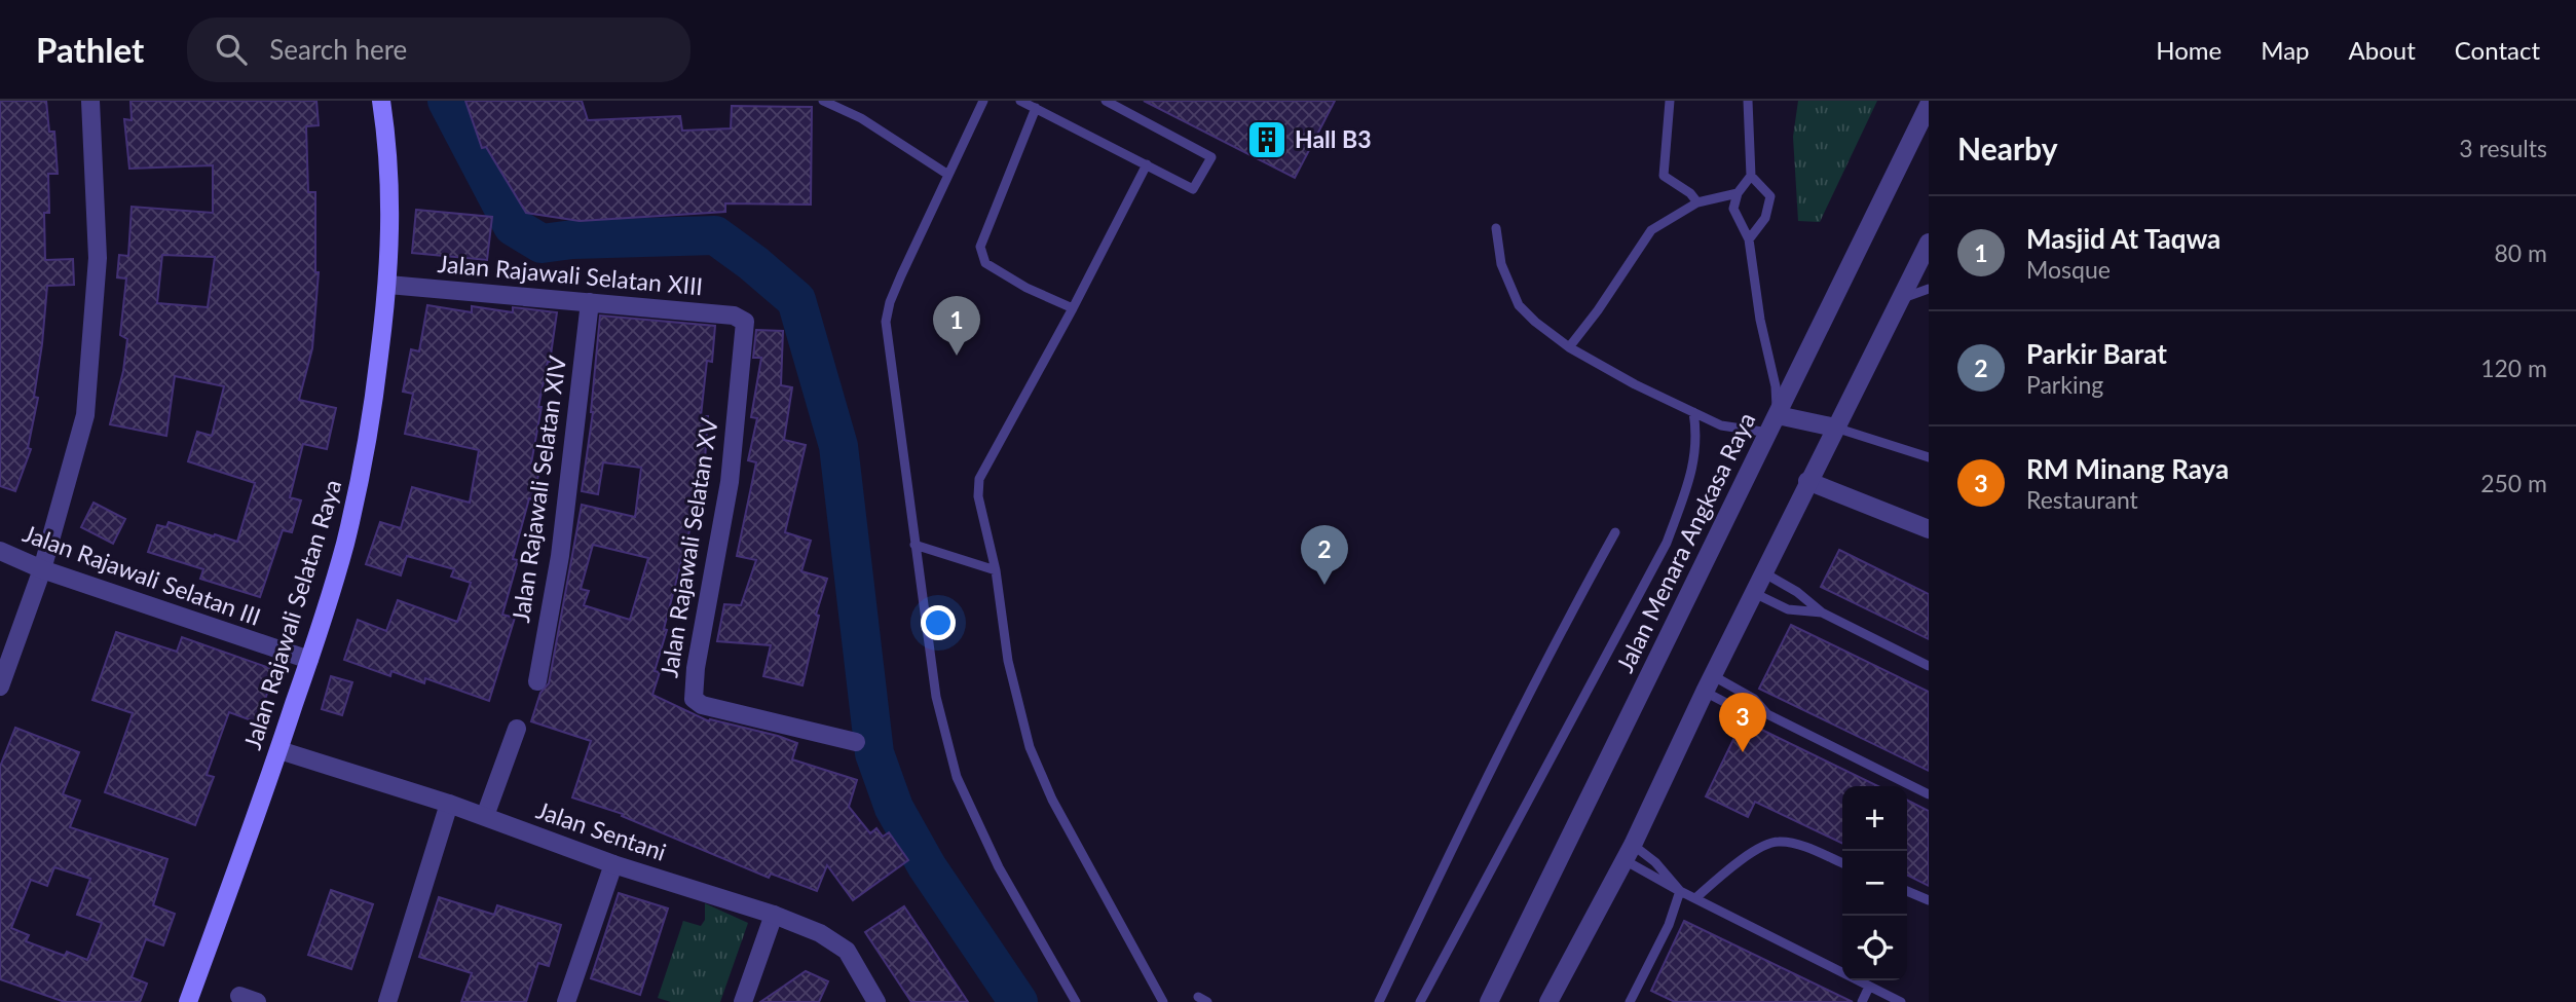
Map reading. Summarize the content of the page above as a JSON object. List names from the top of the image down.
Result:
{
  "streets": {
    "main road": ["Jalan Rajawali Selatan Raya"],
    "street": [
      "Jalan Rajawali Selatan XIII",
      "Jalan Rajawali Selatan XIV",
      "Jalan Menara Angkasa Raya",
      "Jalan Rajawali Selatan XV",
      "Jalan Rajawali Selatan III",
      "Jalan Sentani"
    ]
  },
  "crossings": [
    ["Jalan Rajawali Selatan XIII", "Jalan Rajawali Selatan XIV"],
    ["Jalan Rajawali Selatan XIII", "Jalan Rajawali Selatan XV"],
    ["Jalan Rajawali Selatan XIII", "Jalan Rajawali Selatan Raya"],
    ["Jalan Rajawali Selatan III", "Jalan Rajawali Selatan Raya"],
    ["Jalan Rajawali Selatan Raya", "Jalan Sentani"]
  ],
  "places": {
    "building": ["Hall B3"]
  },
  "page": {
    "header": "Pathlet",
    "search": "Search here",
    "nav": [
      "Home",
      "Map",
      "About",
      "Contact"
    ],
    "heading": ["Nearby", "3 results"],
    "list": [
      {
        "mark": "1",
        "name": "Masjid At Taqwa",
        "note": "Mosque",
        "value": "80 m"
      },
      {
        "mark": "2",
        "name": "Parkir Barat",
        "note": "Parking",
        "value": "120 m"
      },
      {
        "mark": "3",
        "name": "RM Minang Raya",
        "note": "Restaurant",
        "value": "250 m"
      }
    ],
    "pins": ["1", "2", "3"],
    "map_buttons": ["+", "−"]
  }
}
